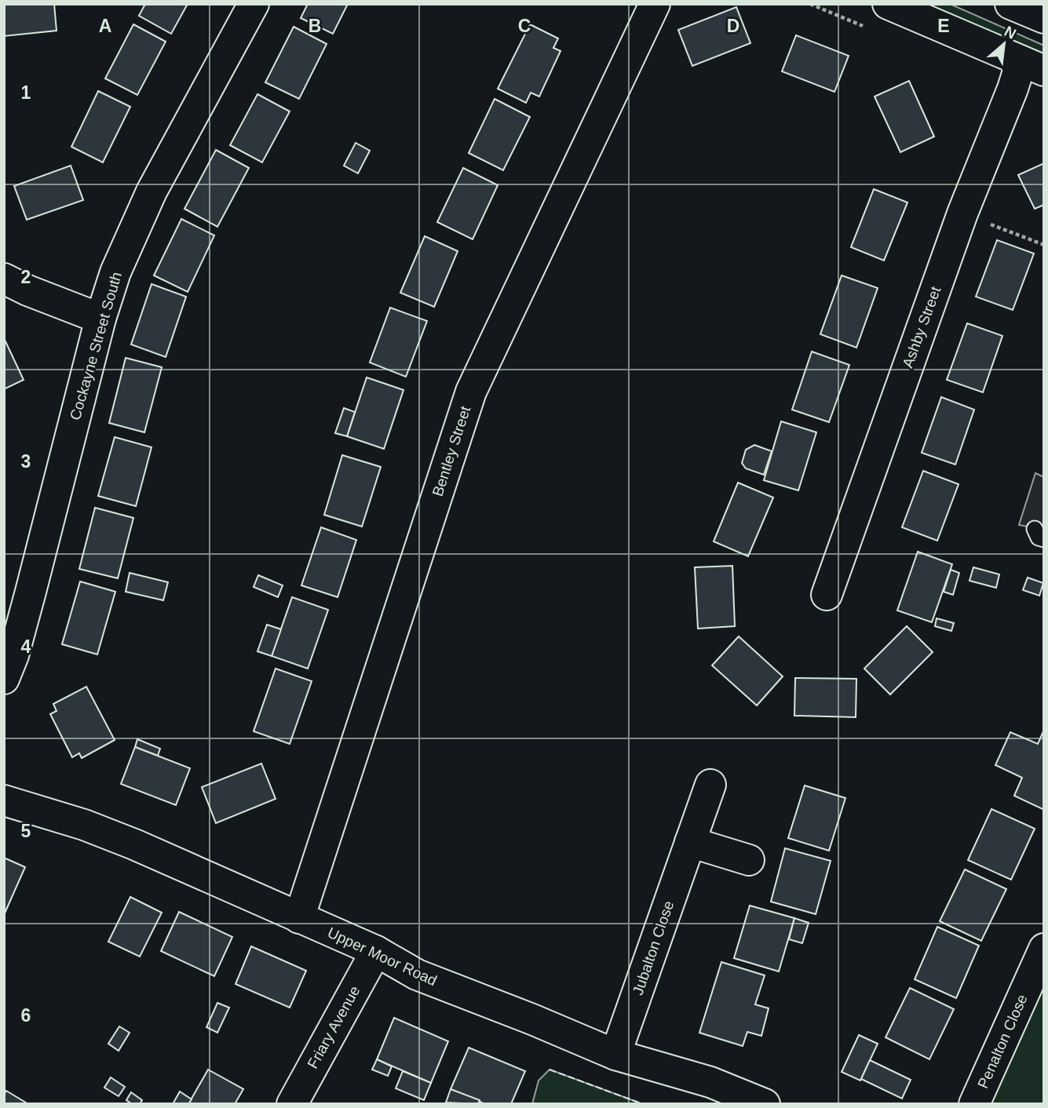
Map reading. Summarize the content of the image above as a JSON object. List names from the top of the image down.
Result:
{
  "streets": {
    "main road": [
      "Ashby Street",
      "Cockayne Street South",
      "Bentley Street",
      "Jubalton Close",
      "Upper Moor Road",
      "Friary Avenue",
      "Penalton Close"
    ]
  },
  "crossings": [
    ["Bentley Street", "Upper Moor Road"],
    ["Jubalton Close", "Upper Moor Road"],
    ["Upper Moor Road", "Friary Avenue"]
  ],
  "north": "top right",
  "grid": {
    "columns": [
      "A",
      "B",
      "C",
      "D",
      "E"
    ],
    "rows": [
      "1",
      "2",
      "3",
      "4",
      "5",
      "6"
    ]
  }
}
